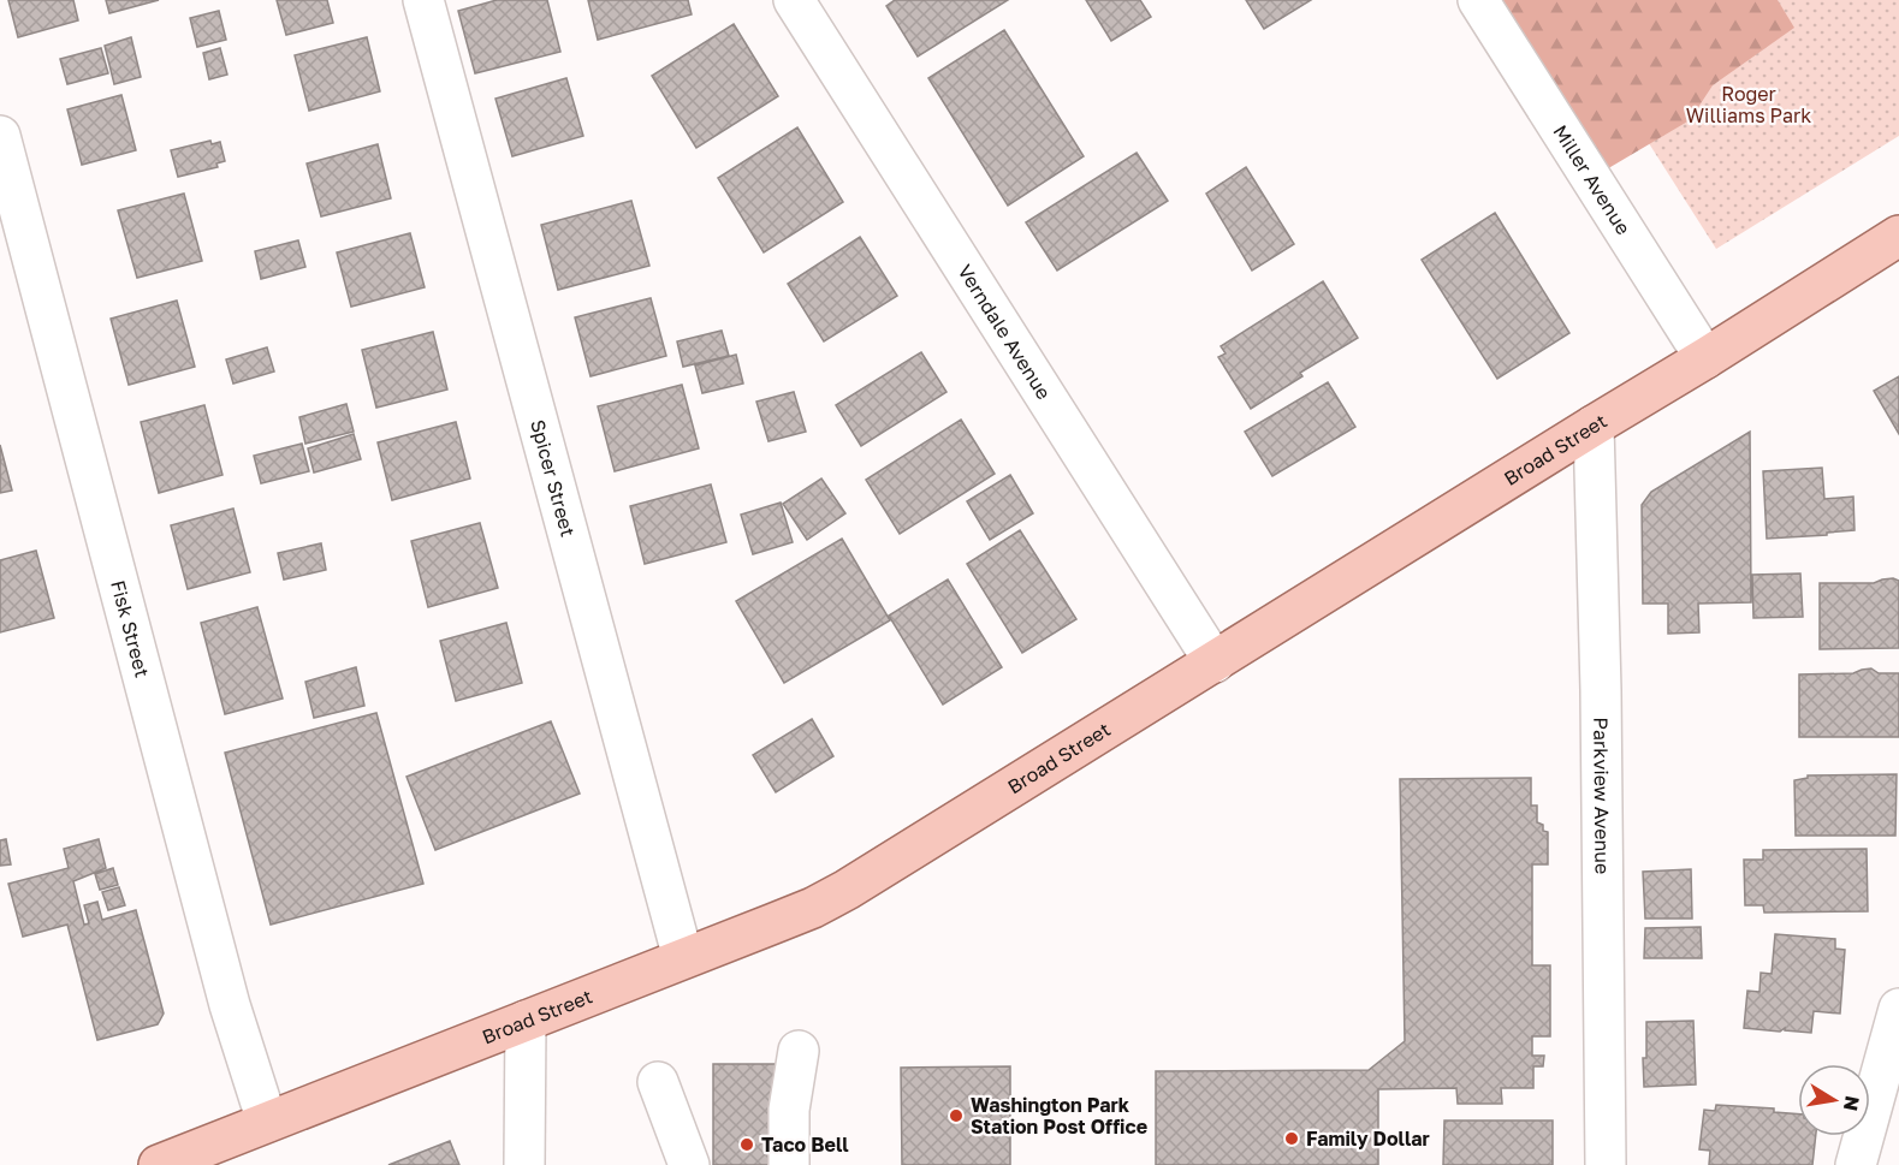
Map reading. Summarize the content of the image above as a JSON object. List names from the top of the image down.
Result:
{
  "streets": {
    "main road": ["Broad Street"],
    "street": [
      "Miller Avenue",
      "Verndale Avenue",
      "Spicer Street",
      "Fisk Street",
      "Parkview Avenue"
    ]
  },
  "crossings": [
    ["Miller Avenue", "Broad Street"],
    ["Verndale Avenue", "Broad Street"],
    ["Broad Street", "Spicer Street"],
    ["Broad Street", "Fisk Street"],
    ["Broad Street", "Parkview Avenue"]
  ],
  "parks": ["Roger Williams Park"],
  "places": ["Washington Park Station Post Office", "Family Dollar", "Taco Bell"],
  "north": "right"
}
